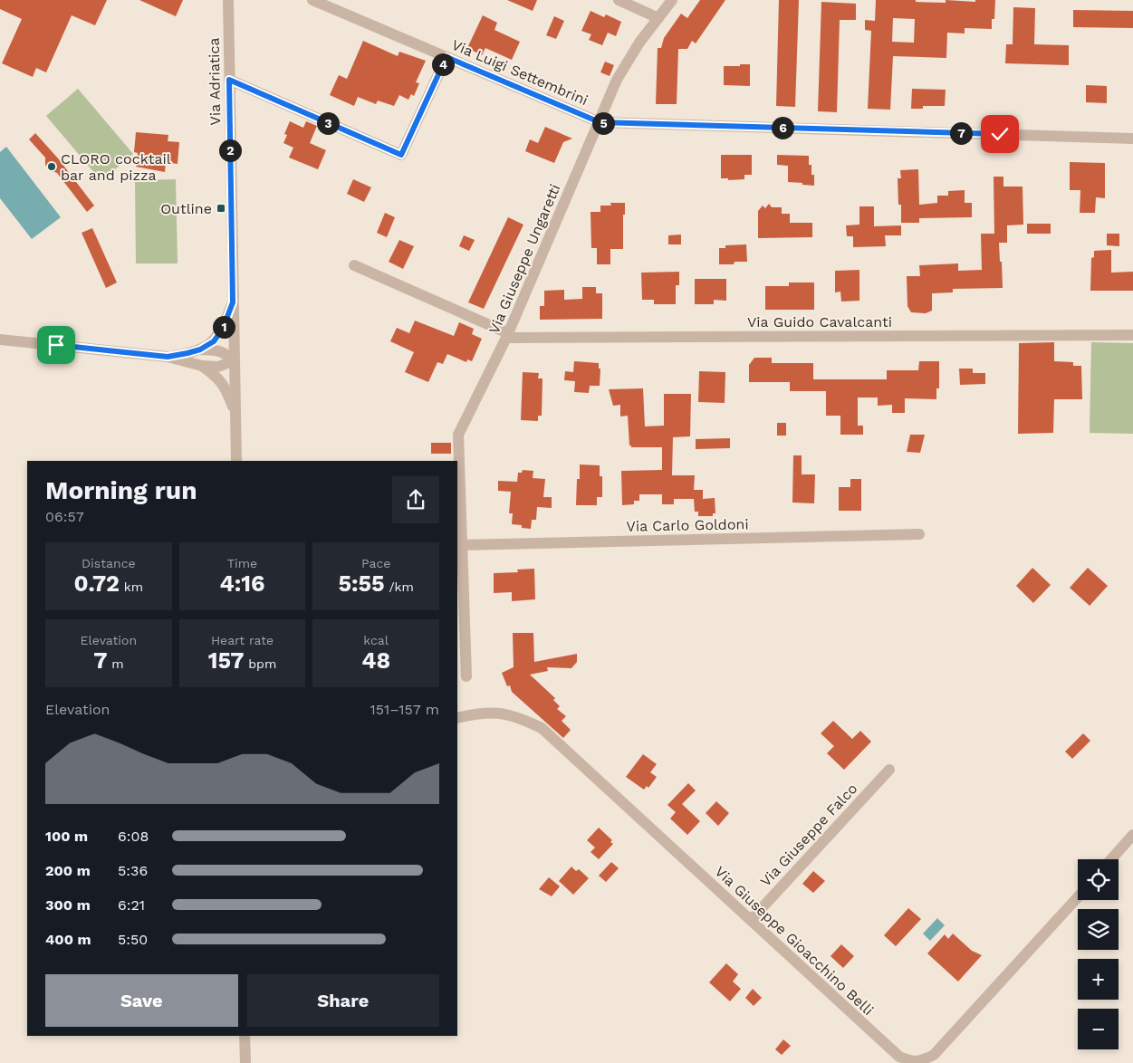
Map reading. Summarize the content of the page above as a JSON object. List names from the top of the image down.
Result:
{
  "streets": {
    "street": [
      "Via Luigi Settembrini",
      "Via Adriatica",
      "Via Giuseppe Ungaretti",
      "Via Guido Cavalcanti",
      "Via Carlo Goldoni",
      "Via Giuseppe Falco",
      "Via Giuseppe Gioacchino Belli"
    ]
  },
  "crossings": [
    ["Via Luigi Settembrini", "Via Giuseppe Ungaretti"],
    ["Via Giuseppe Ungaretti", "Via Guido Cavalcanti"],
    ["Via Giuseppe Ungaretti", "Via Carlo Goldoni"],
    ["Via Giuseppe Falco", "Via Giuseppe Gioacchino Belli"]
  ],
  "places": {
    "other": ["CLORO cocktail bar and pizza"],
    "transit": ["Outline"]
  },
  "page": {
    "pins": [
      "4",
      "3",
      "5",
      "6",
      "7",
      "2",
      "1"
    ],
    "heading": ["Morning run", "06:57"],
    "stats": [
      ["Distance", "0.72 km"],
      ["Time", "4:16"],
      ["Pace", "5:55 /km"],
      ["Elevation", "7 m"],
      ["Heart rate", "157 bpm"],
      ["kcal", "48"]
    ],
    "chart": ["Elevation", "151–157 m"],
    "list": [
      {
        "name": "100 m",
        "note": "6:08"
      },
      {
        "name": "200 m",
        "note": "5:36"
      },
      {
        "name": "300 m",
        "note": "6:21"
      },
      {
        "name": "400 m",
        "note": "5:50"
      }
    ],
    "map_buttons": ["+", "−"],
    "buttons": ["Save", "Share"]
  }
}
